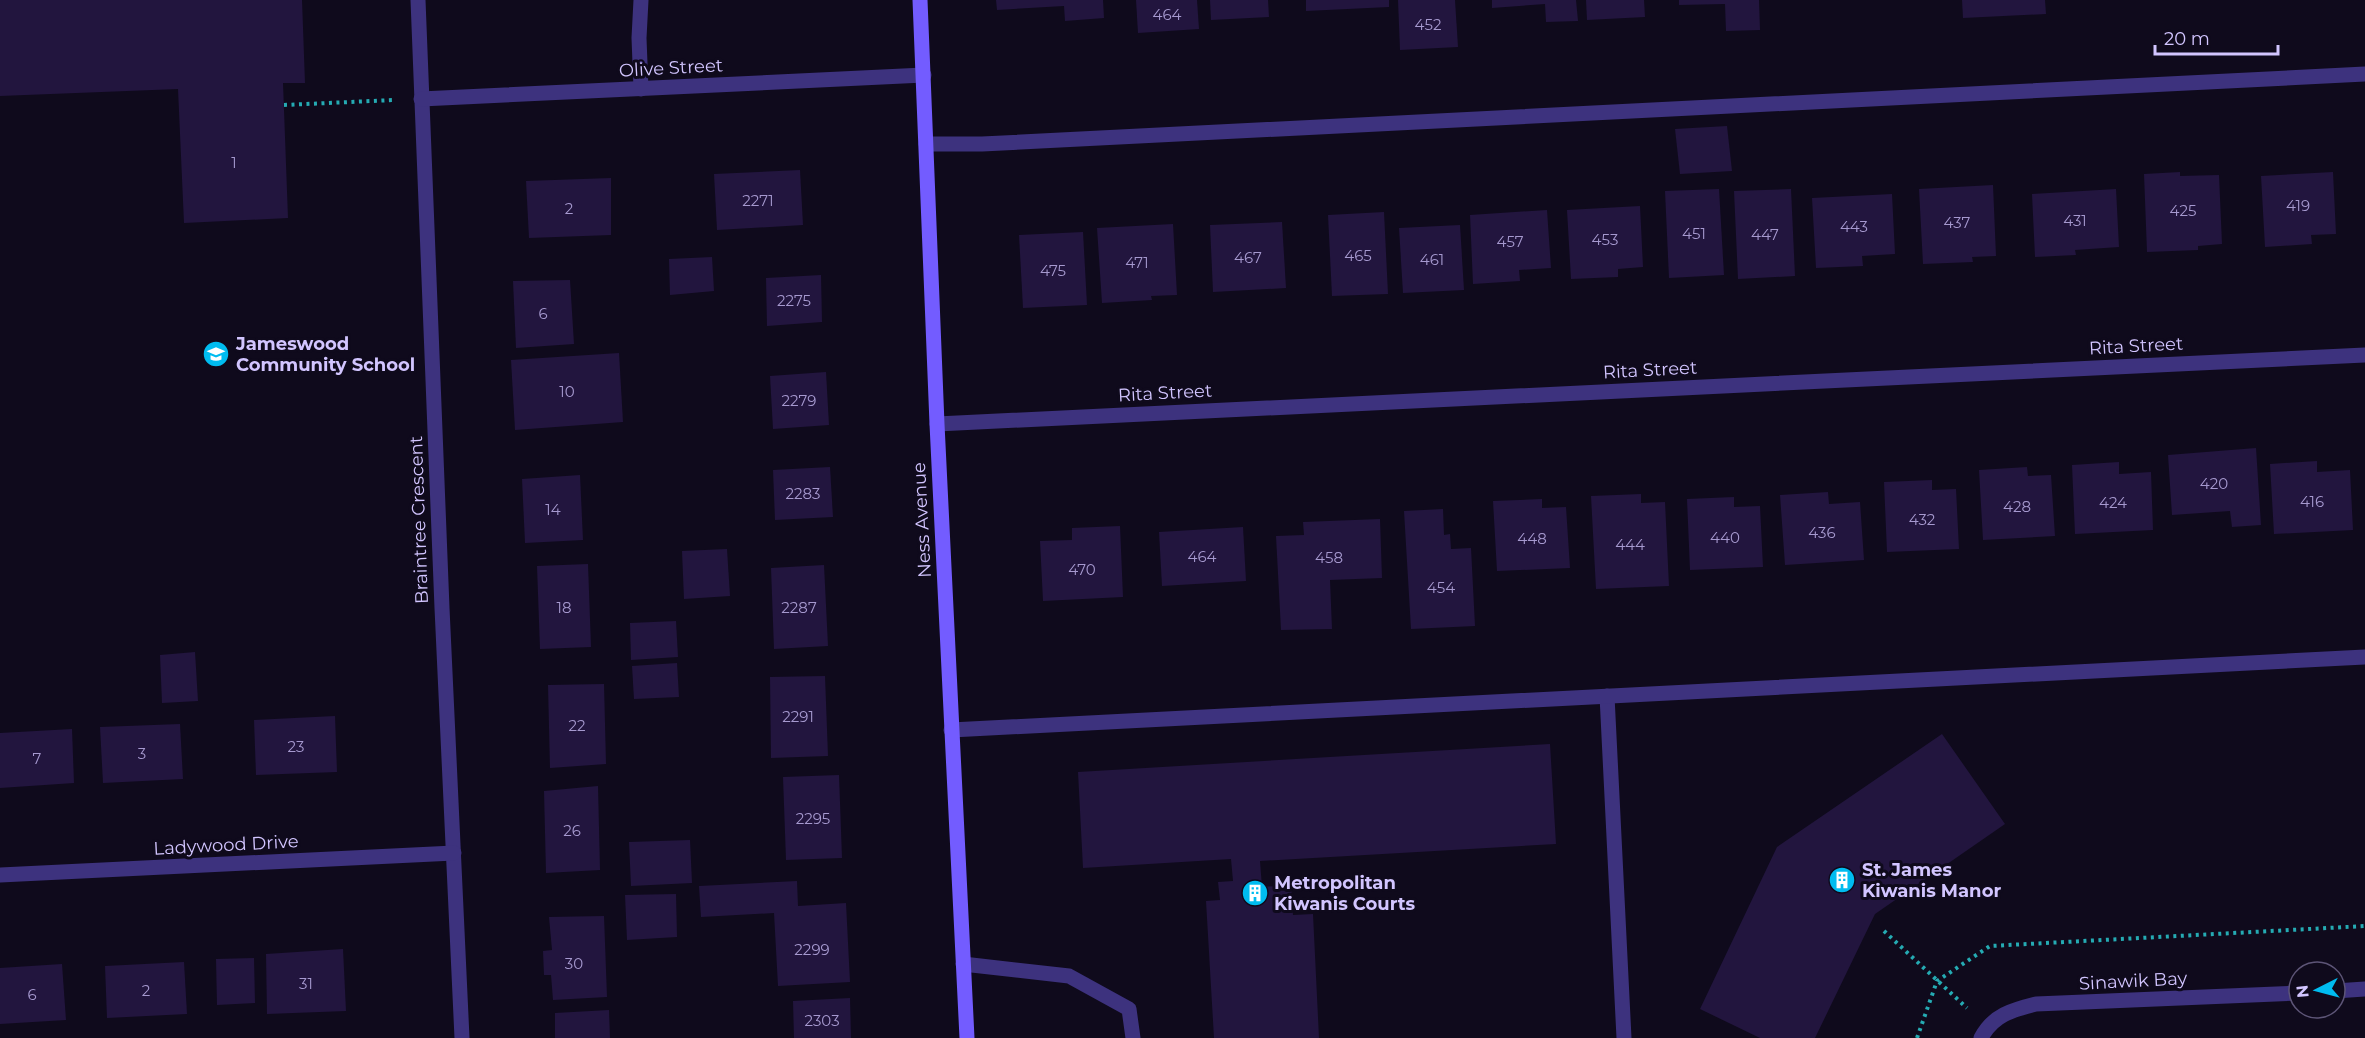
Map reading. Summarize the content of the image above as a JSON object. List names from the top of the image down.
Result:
{
  "streets": {
    "main road": ["Ness Avenue"],
    "street": [
      "Olive Street",
      "Rita Street",
      "Braintree Crescent",
      "Ladywood Drive",
      "Sinawik Bay"
    ]
  },
  "crossings": [
    ["Olive Street", "Braintree Crescent"],
    ["Olive Street", "Ness Avenue"],
    ["Rita Street", "Ness Avenue"],
    ["Braintree Crescent", "Ladywood Drive"]
  ],
  "places": {
    "school or university": ["Jameswood Community School"],
    "building": ["St. James Kiwanis Manor", "Metropolitan Kiwanis Courts"]
  },
  "house_numbers": [
    "464",
    "452",
    "1",
    "2271",
    "419",
    "2",
    "425",
    "431",
    "437",
    "443",
    "451",
    "447",
    "453",
    "457",
    "465",
    "467",
    "461",
    "471",
    "475",
    "2275",
    "6",
    "10",
    "2279",
    "420",
    "2283",
    "416",
    "424",
    "428",
    "14",
    "432",
    "436",
    "440",
    "448",
    "444",
    "464",
    "458",
    "470",
    "454",
    "18",
    "2287",
    "2291",
    "22",
    "23",
    "3",
    "7",
    "2295",
    "26",
    "2299",
    "30",
    "31",
    "2",
    "6",
    "2303"
  ],
  "scale_bar": "20 m",
  "north": "left"
}
